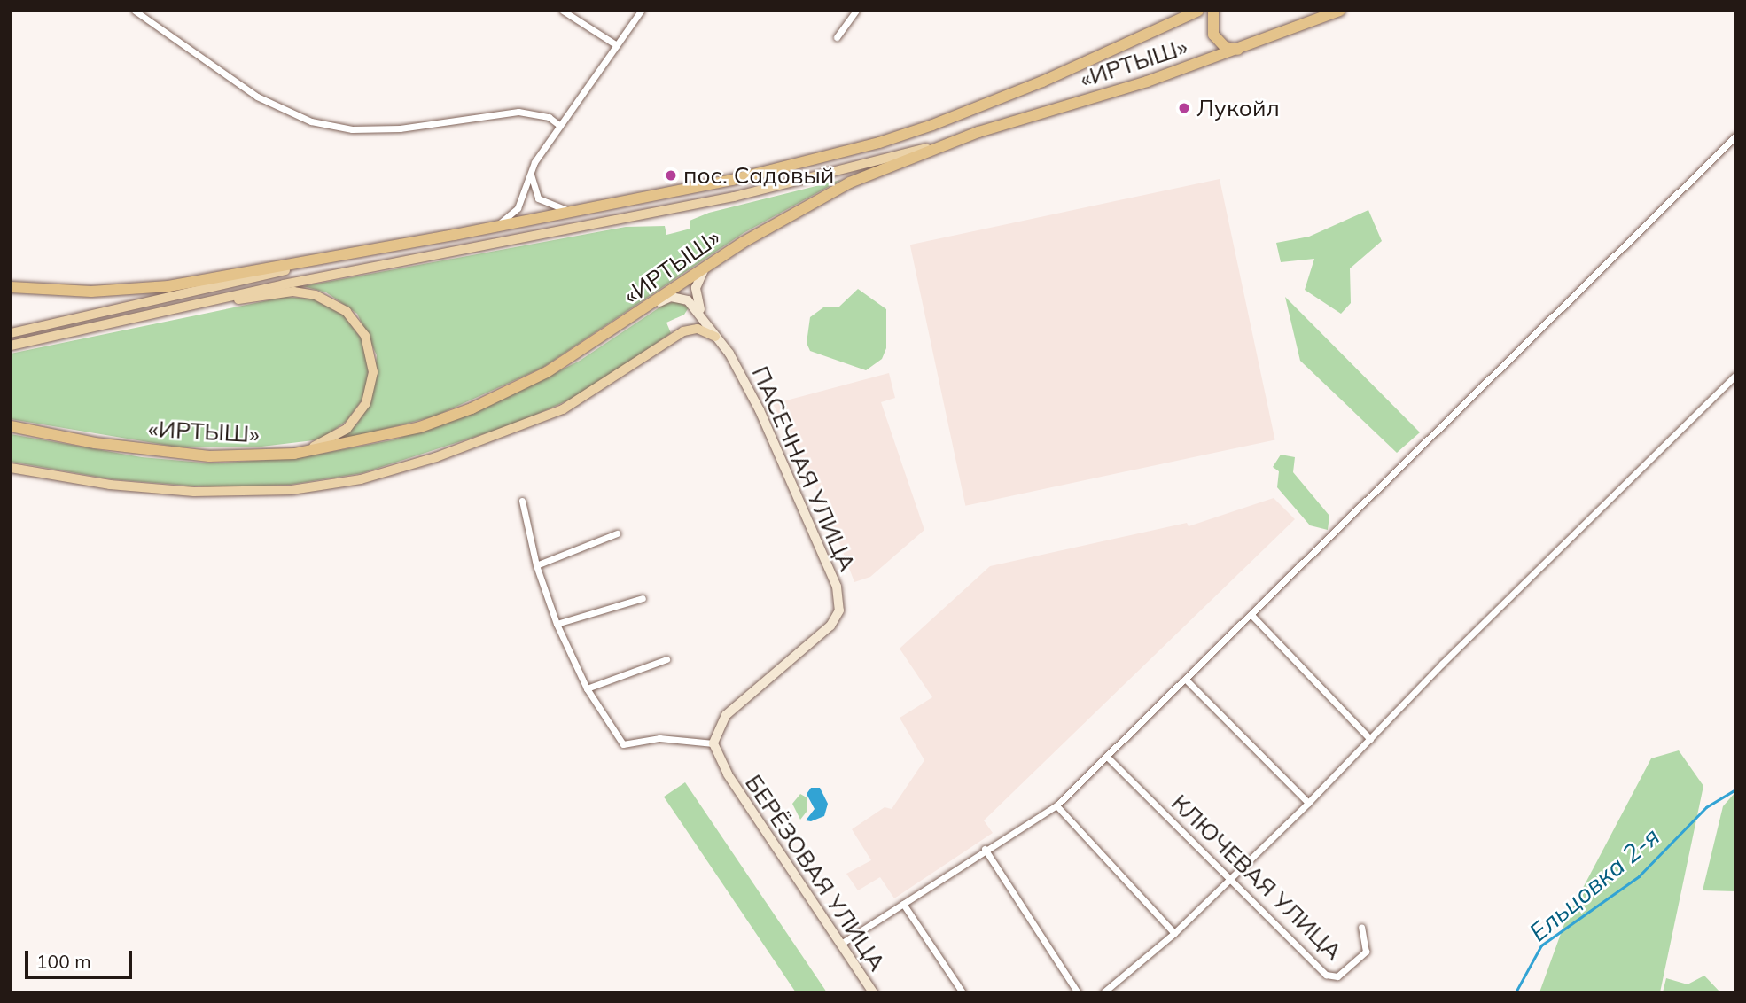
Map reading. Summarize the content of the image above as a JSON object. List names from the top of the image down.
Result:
{
  "streets": {
    "highway": ["«ИРТЫШ»"],
    "main road": ["ПАСЕЧНАЯ УЛИЦА", "БЕРЁЗОВАЯ УЛИЦА"],
    "street": ["КЛЮЧЕВАЯ УЛИЦА"]
  },
  "crossings": [
    ["ПАСЕЧНАЯ УЛИЦА", "БЕРЁЗОВАЯ УЛИЦА"]
  ],
  "water": ["Ельцовка 2-я"],
  "places": ["Лукойл", "пос. Садовый"],
  "scale_bar": "100 m"
}
